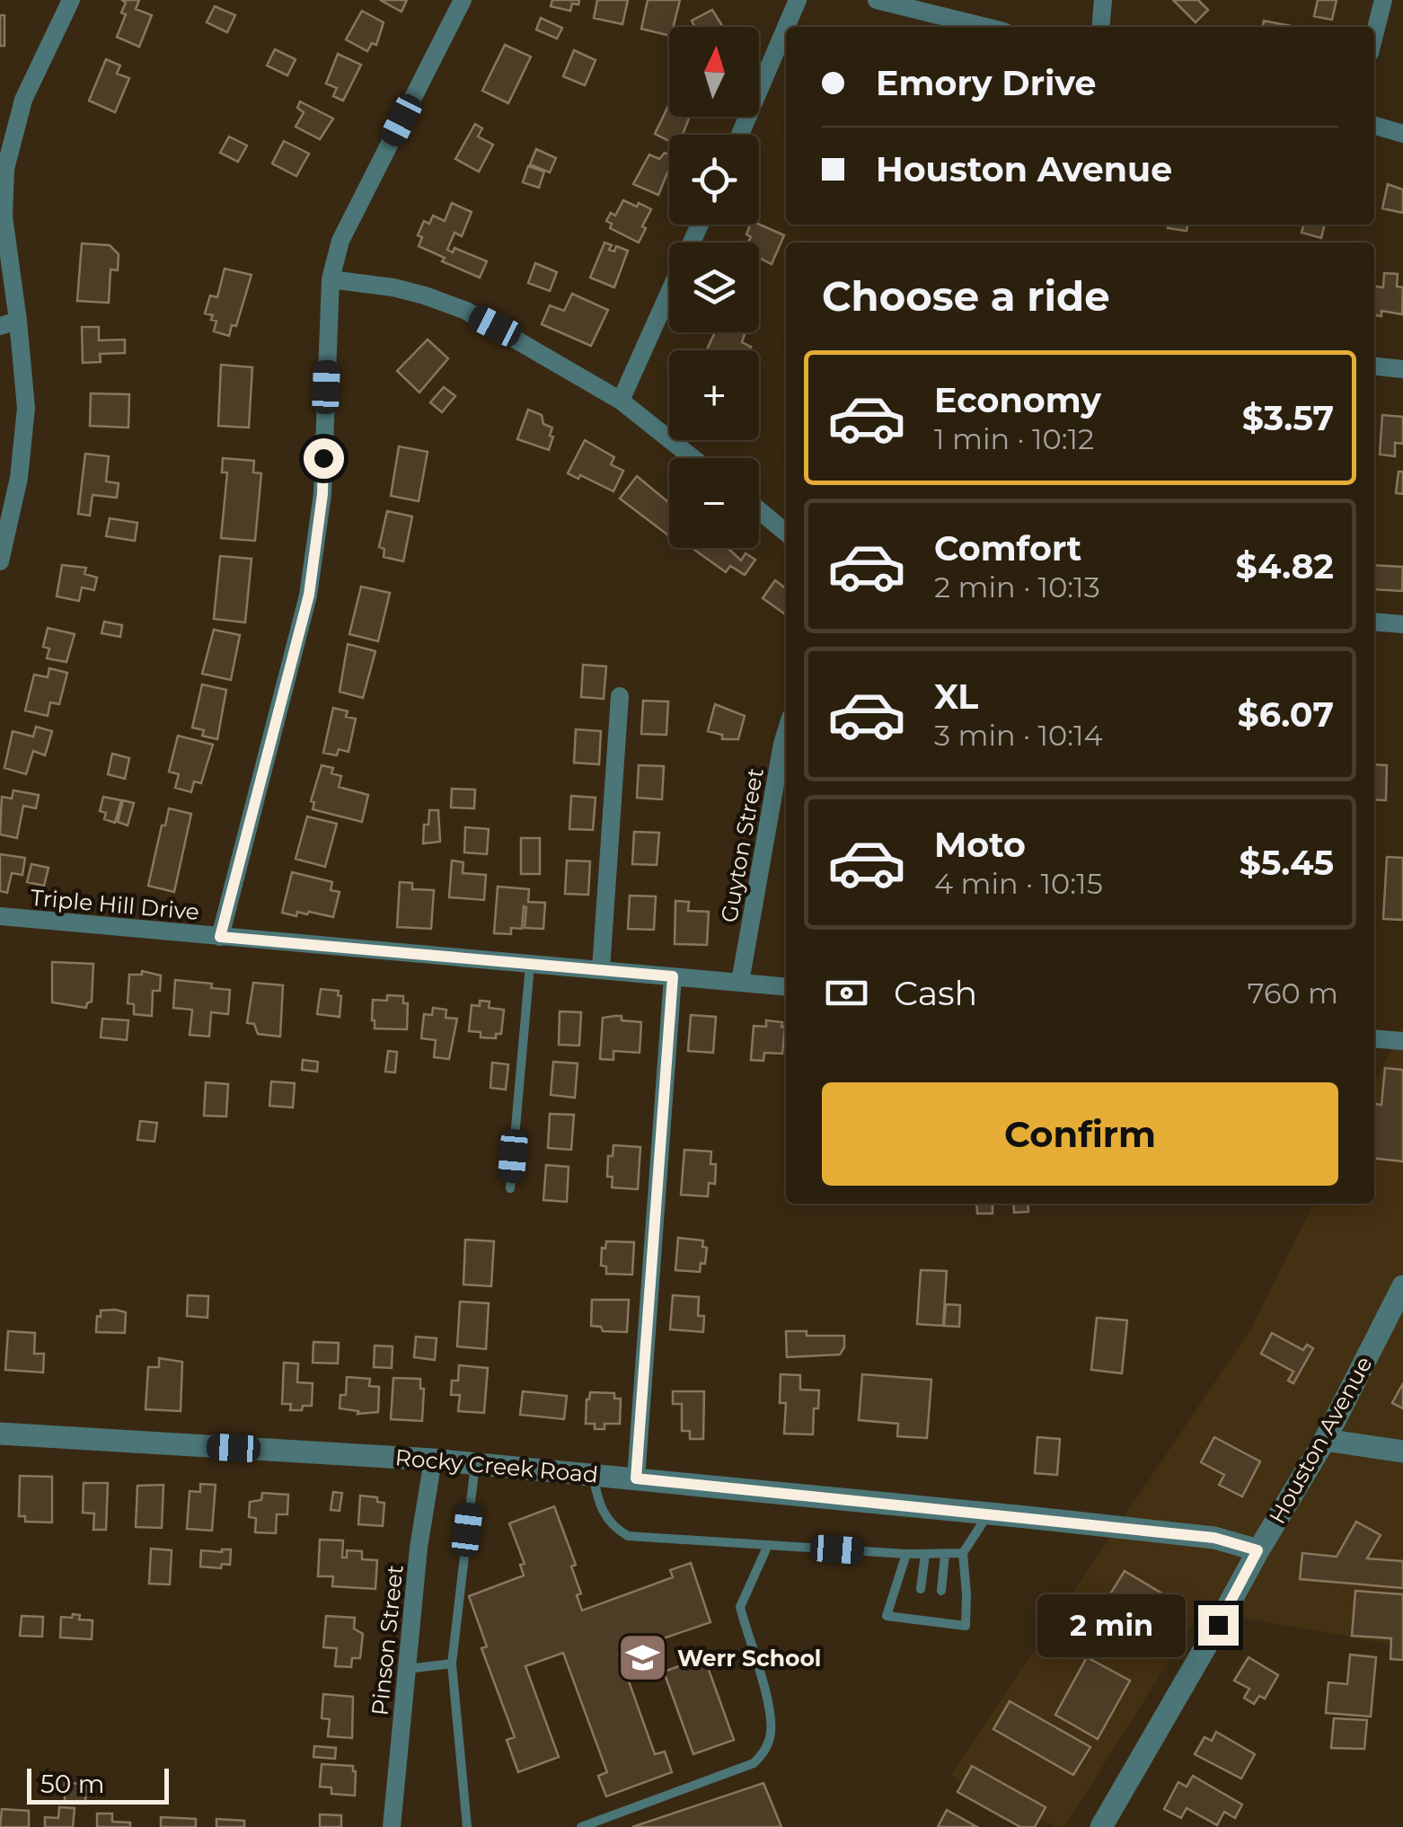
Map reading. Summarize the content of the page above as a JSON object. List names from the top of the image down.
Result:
{
  "streets": {
    "street": [
      "Guyton Street",
      "Triple Hill Drive",
      "Houston Avenue",
      "Rocky Creek Road",
      "Pinson Street"
    ]
  },
  "crossings": [
    ["Guyton Street", "Triple Hill Drive"],
    ["Houston Avenue", "Rocky Creek Road"],
    ["Rocky Creek Road", "Pinson Street"]
  ],
  "places": {
    "school or university": ["Werr School"]
  },
  "scale_bar": "50 m",
  "north": "top",
  "page": {
    "map_buttons": ["+", "−"],
    "banner": ["Emory Drive", "Houston Avenue"],
    "heading": "Choose a ride",
    "list": [
      {
        "name": "Economy",
        "note": "1 min · 10:12",
        "value": "$3.57"
      },
      {
        "name": "Comfort",
        "note": "2 min · 10:13",
        "value": "$4.82"
      },
      {
        "name": "XL",
        "note": "3 min · 10:14",
        "value": "$6.07"
      },
      {
        "name": "Moto",
        "note": "4 min · 10:15",
        "value": "$5.45"
      }
    ],
    "pay": ["Cash", "760 m"],
    "buttons": "Confirm",
    "bubble": "2 min",
    "scale": "50 m"
  }
}
